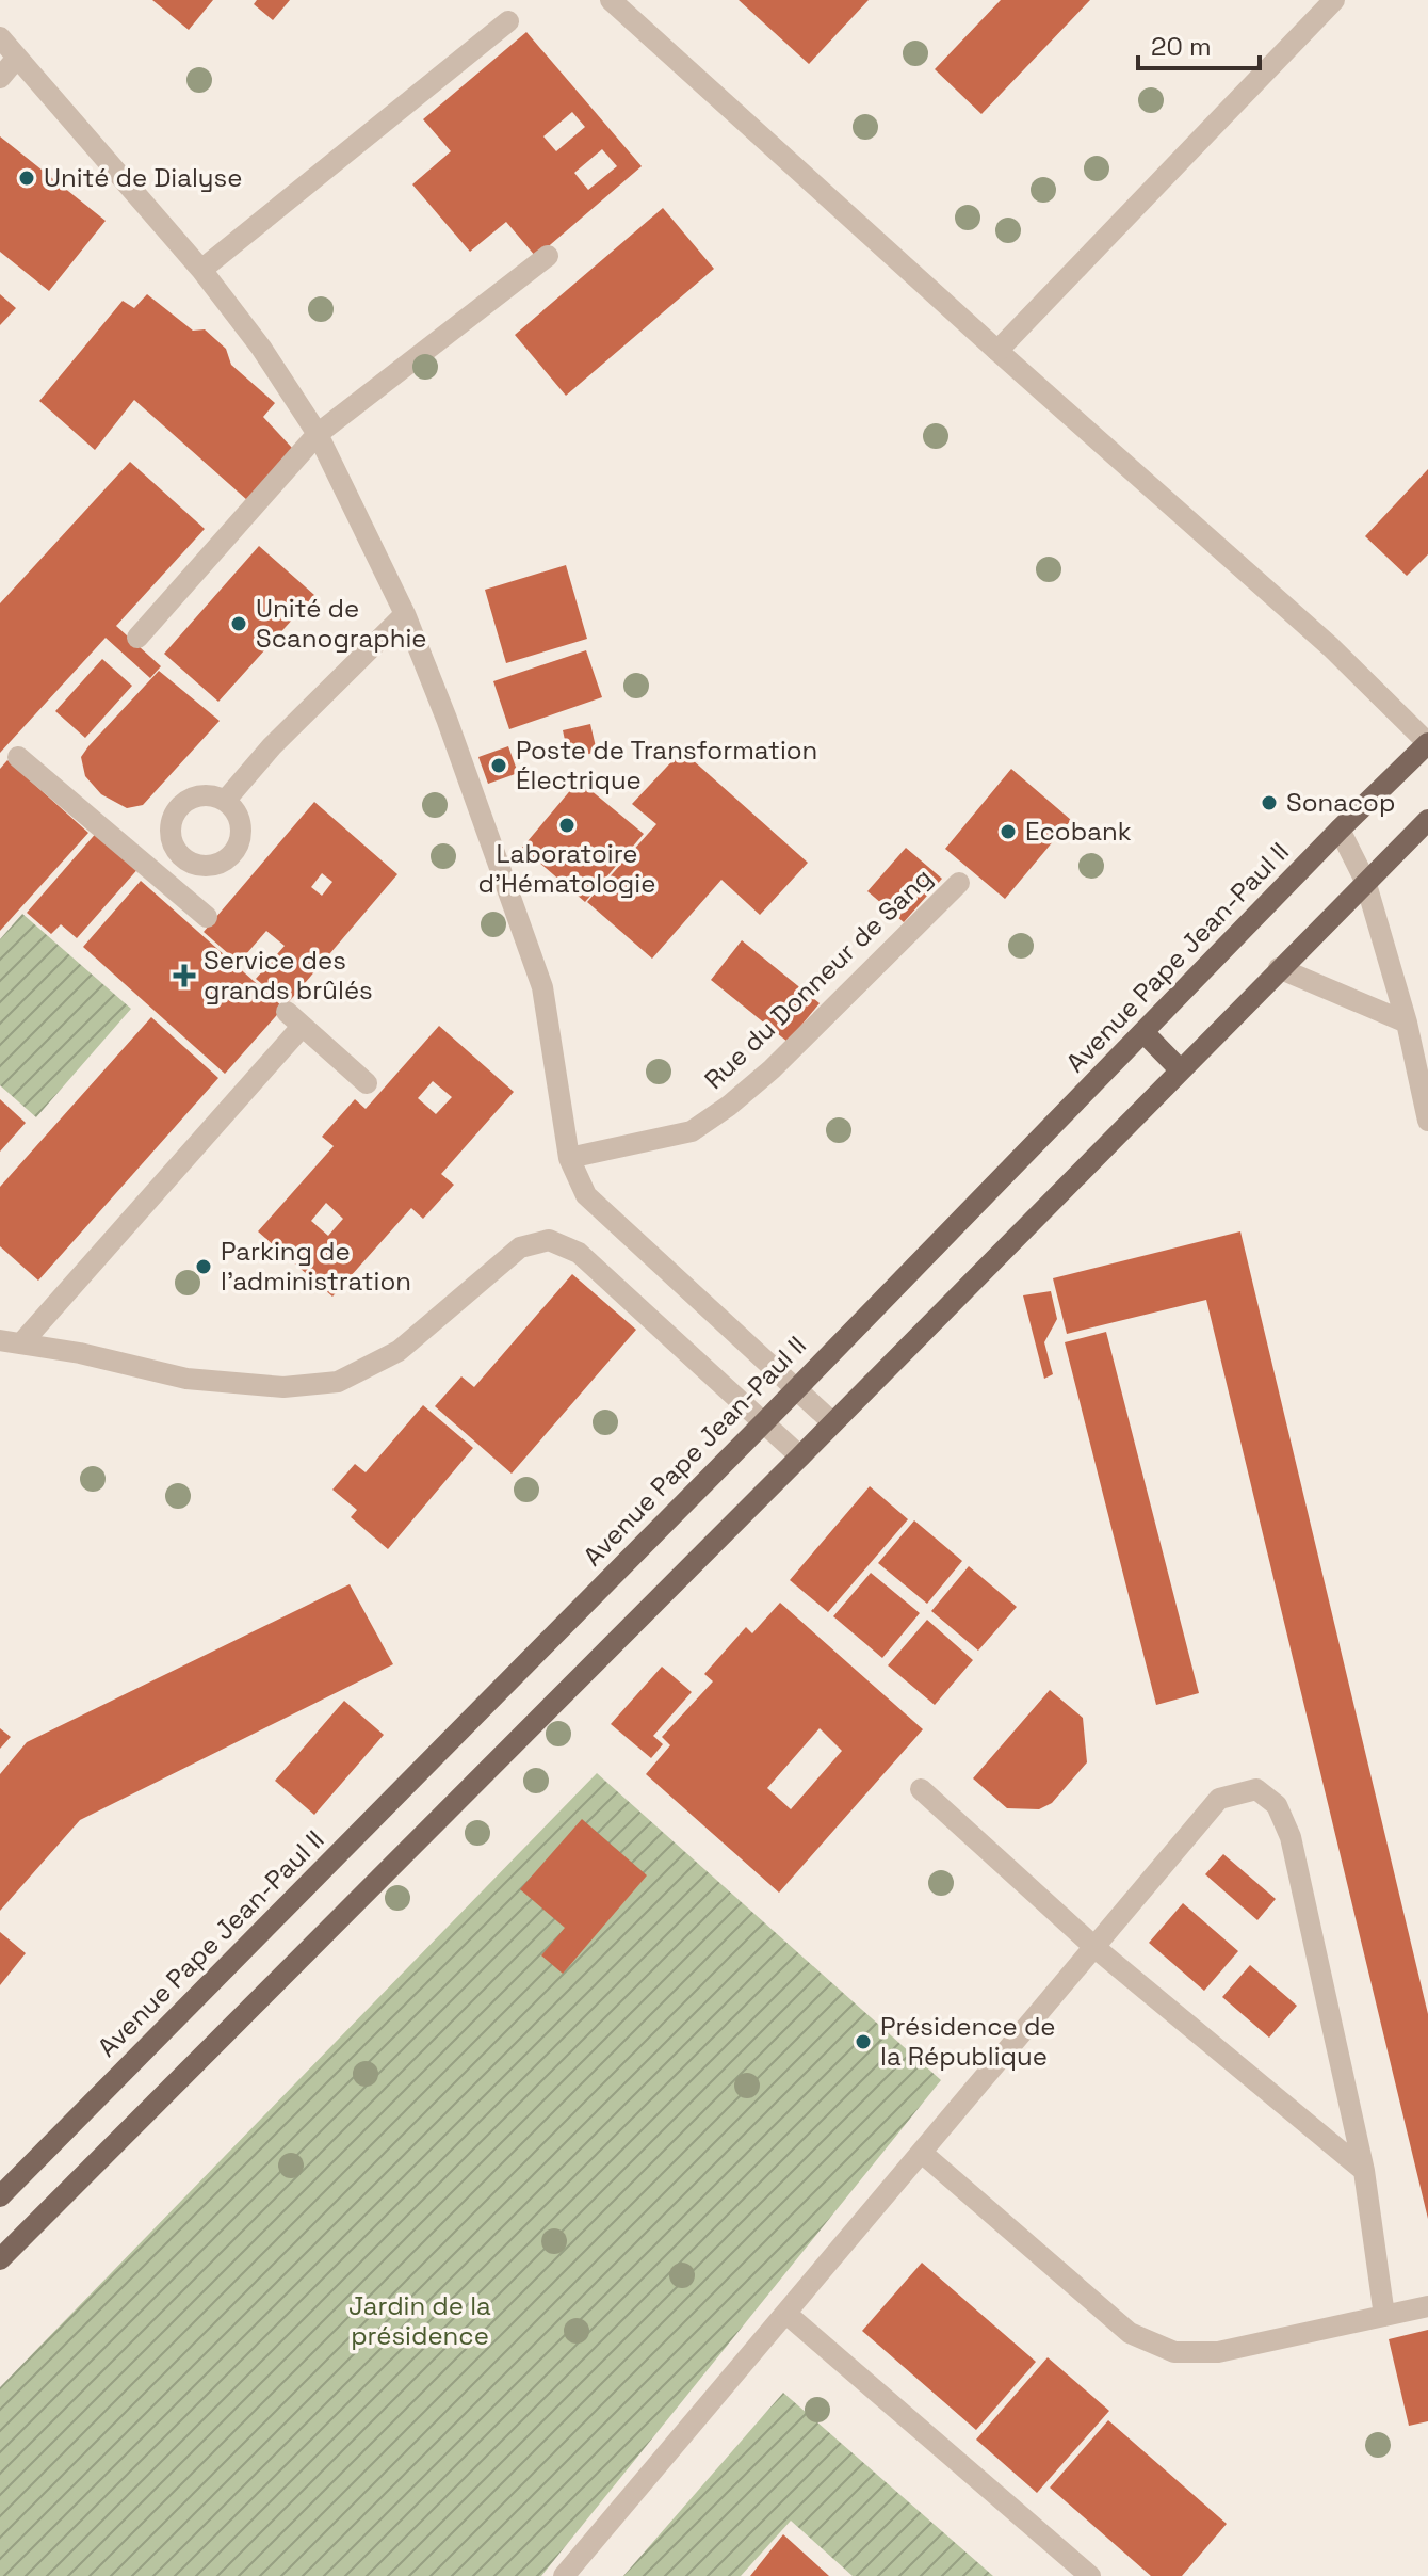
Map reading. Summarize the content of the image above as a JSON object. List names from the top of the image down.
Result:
{
  "streets": {
    "main road": ["Avenue Pape Jean-Paul II"],
    "street": ["Rue du Donneur de Sang"]
  },
  "parks": ["Jardin de la présidence"],
  "places": {
    "other": [
      "Unité de Dialyse",
      "Unité de Scanographie",
      "Poste de Transformation Électrique",
      "Sonacop",
      "Laboratoire d'Hématologie",
      "Ecobank",
      "Parking de l'administration",
      "Présidence de la République"
    ],
    "health": ["Service des grands brûlés"]
  },
  "scale_bar": "20 m"
}
